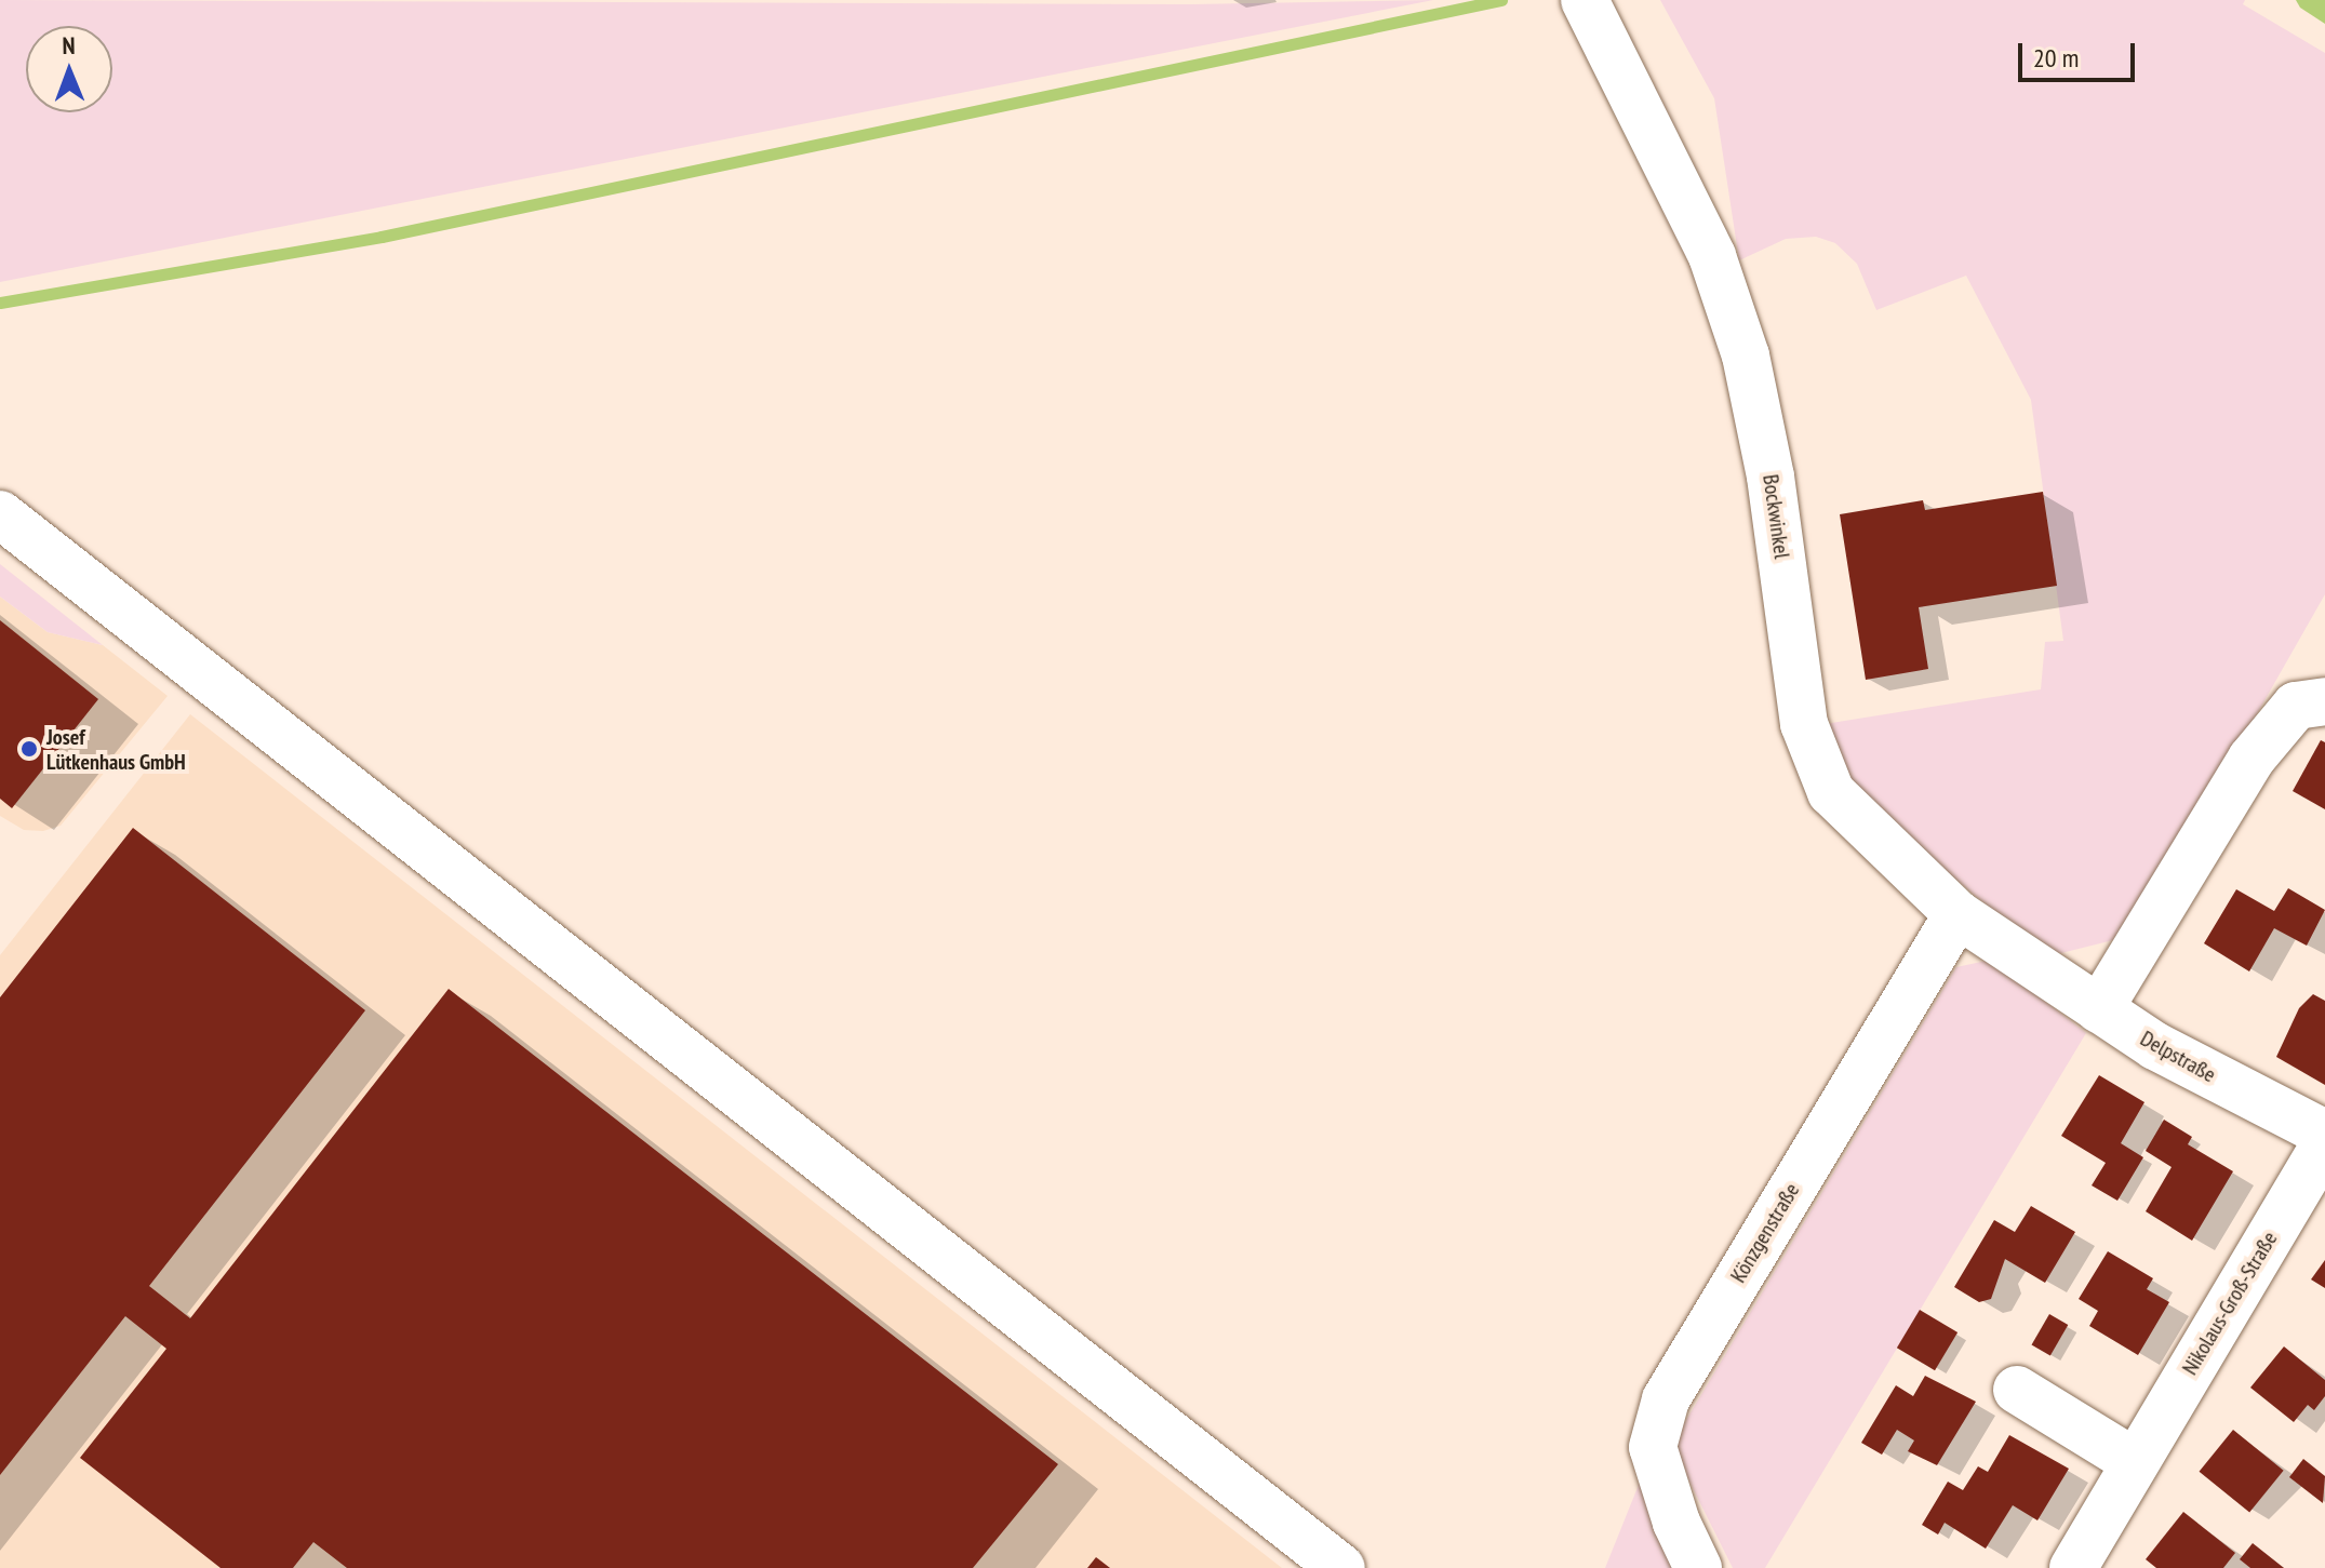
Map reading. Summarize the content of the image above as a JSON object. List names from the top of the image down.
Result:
{
  "streets": {
    "street": [
      "Bockwinkel",
      "Delpstraße",
      "Könzgenstraße",
      "Nikolaus-Groß-Straße"
    ]
  },
  "crossings": [
    ["Bockwinkel", "Delpstraße"],
    ["Bockwinkel", "Könzgenstraße"]
  ],
  "places": ["Josef Lütkenhaus GmbH"],
  "scale_bar": "20 m",
  "north": "top"
}
